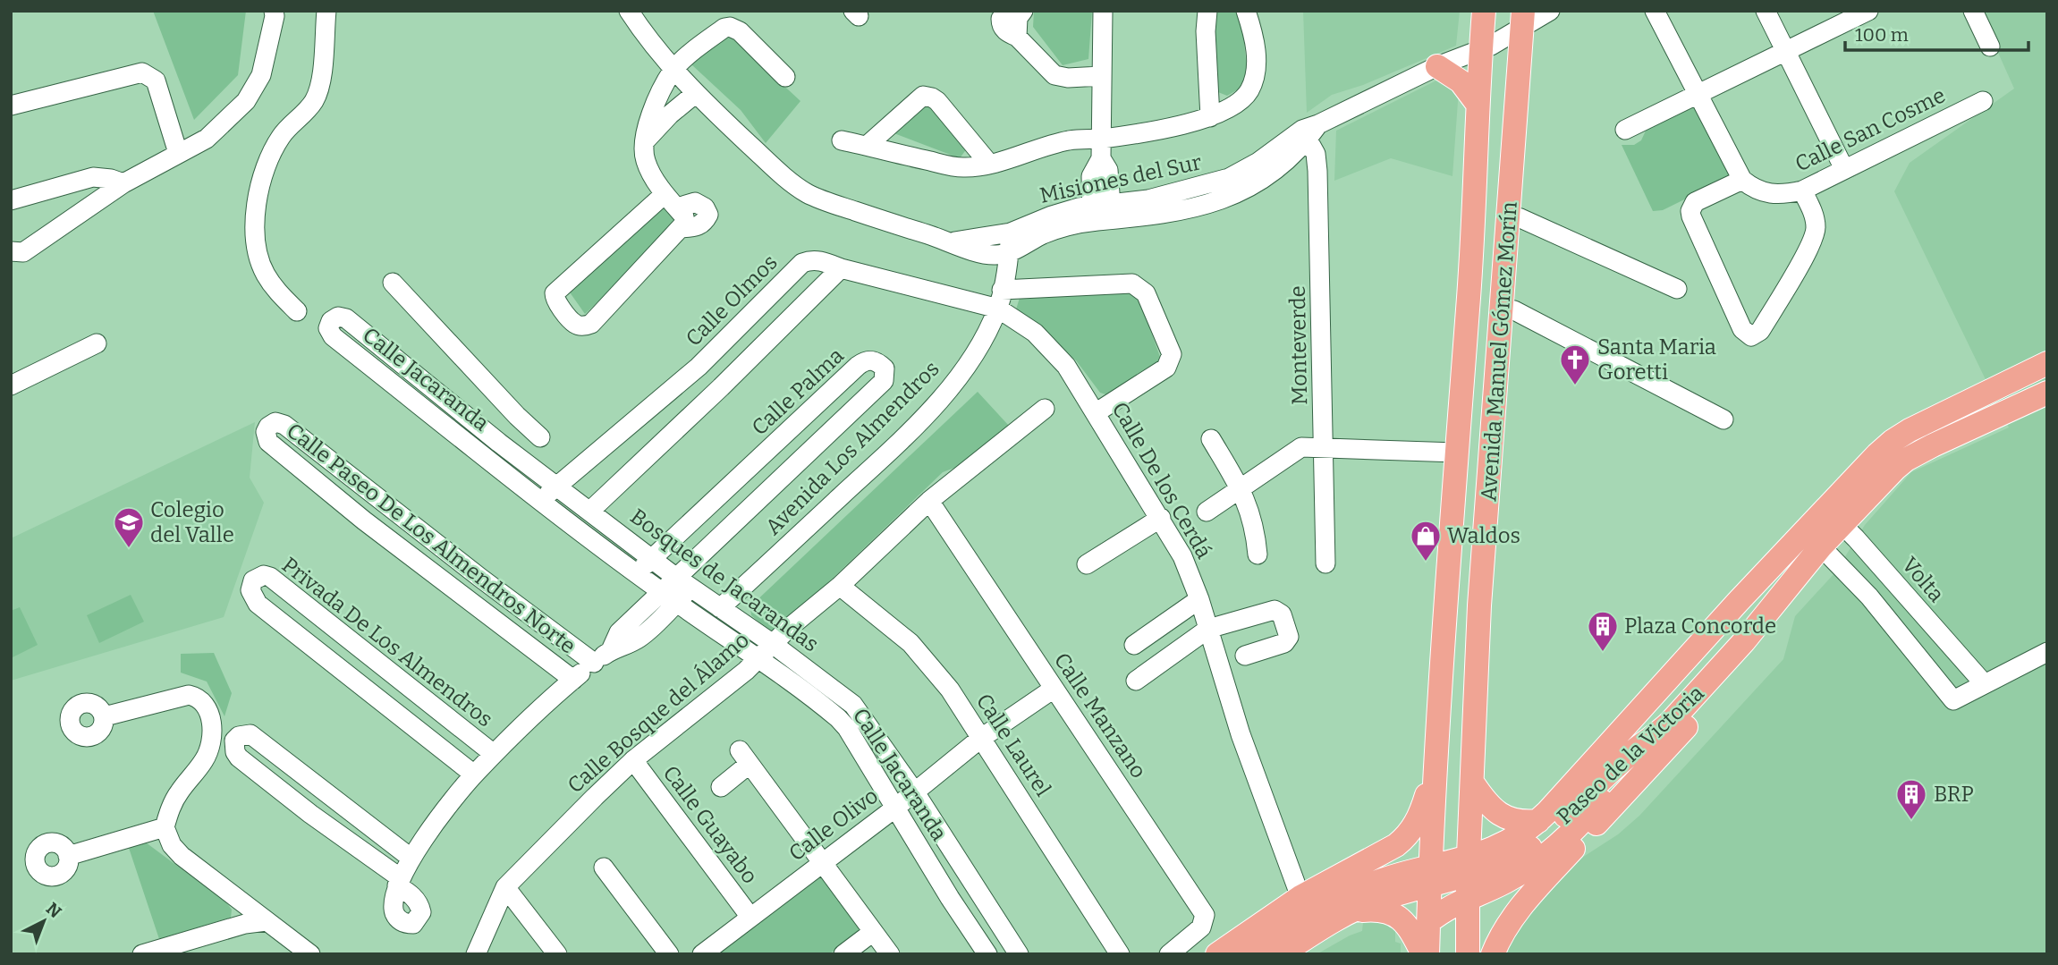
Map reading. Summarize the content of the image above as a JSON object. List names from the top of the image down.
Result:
{
  "streets": {
    "main road": ["Avenida Manuel Gómez Morín", "Paseo de la Victoria"],
    "street": [
      "Calle San Cosme",
      "Misiones del Sur",
      "Calle Olmos",
      "Monteverde",
      "Calle Jacaranda",
      "Calle Palma",
      "Avenida Los Almendros",
      "Calle De los Cerdá",
      "Calle Paseo De Los Almendros Norte",
      "Volta",
      "Bosques de Jacarandas",
      "Privada De Los Almendros",
      "Calle Bosque del Álamo",
      "Calle Manzano",
      "Calle Laurel",
      "Calle Guayabo",
      "Calle Olivo"
    ]
  },
  "crossings": [
    ["Misiones del Sur", "Monteverde"],
    ["Misiones del Sur", "Avenida Los Almendros"],
    ["Calle Olmos", "Calle Jacaranda"],
    ["Calle Olmos", "Calle De los Cerdá"],
    ["Calle Olmos", "Bosques de Jacarandas"],
    ["Calle Jacaranda", "Calle Palma"],
    ["Calle Jacaranda", "Bosques de Jacarandas"],
    ["Calle Jacaranda", "Calle Bosque del Álamo"],
    ["Calle Jacaranda", "Calle Olivo"],
    ["Calle Palma", "Calle Paseo De Los Almendros Norte"],
    ["Calle Palma", "Bosques de Jacarandas"],
    ["Calle Palma", "Privada De Los Almendros"],
    ["Avenida Los Almendros", "Calle De los Cerdá"],
    ["Avenida Los Almendros", "Bosques de Jacarandas"],
    ["Bosques de Jacarandas", "Calle Bosque del Álamo"],
    ["Bosques de Jacarandas", "Calle Olivo"],
    ["Calle Bosque del Álamo", "Calle Manzano"],
    ["Calle Bosque del Álamo", "Calle Laurel"],
    ["Calle Bosque del Álamo", "Calle Guayabo"],
    ["Calle Manzano", "Calle Olivo"],
    ["Calle Laurel", "Calle Olivo"],
    ["Calle Guayabo", "Calle Olivo"]
  ],
  "places": {
    "church": ["Santa Maria Goretti"],
    "school or university": ["Colegio del Valle"],
    "shop": ["Waldos"],
    "building": ["Plaza Concorde", "BRP"]
  },
  "scale_bar": "100 m",
  "north": "top right"
}
